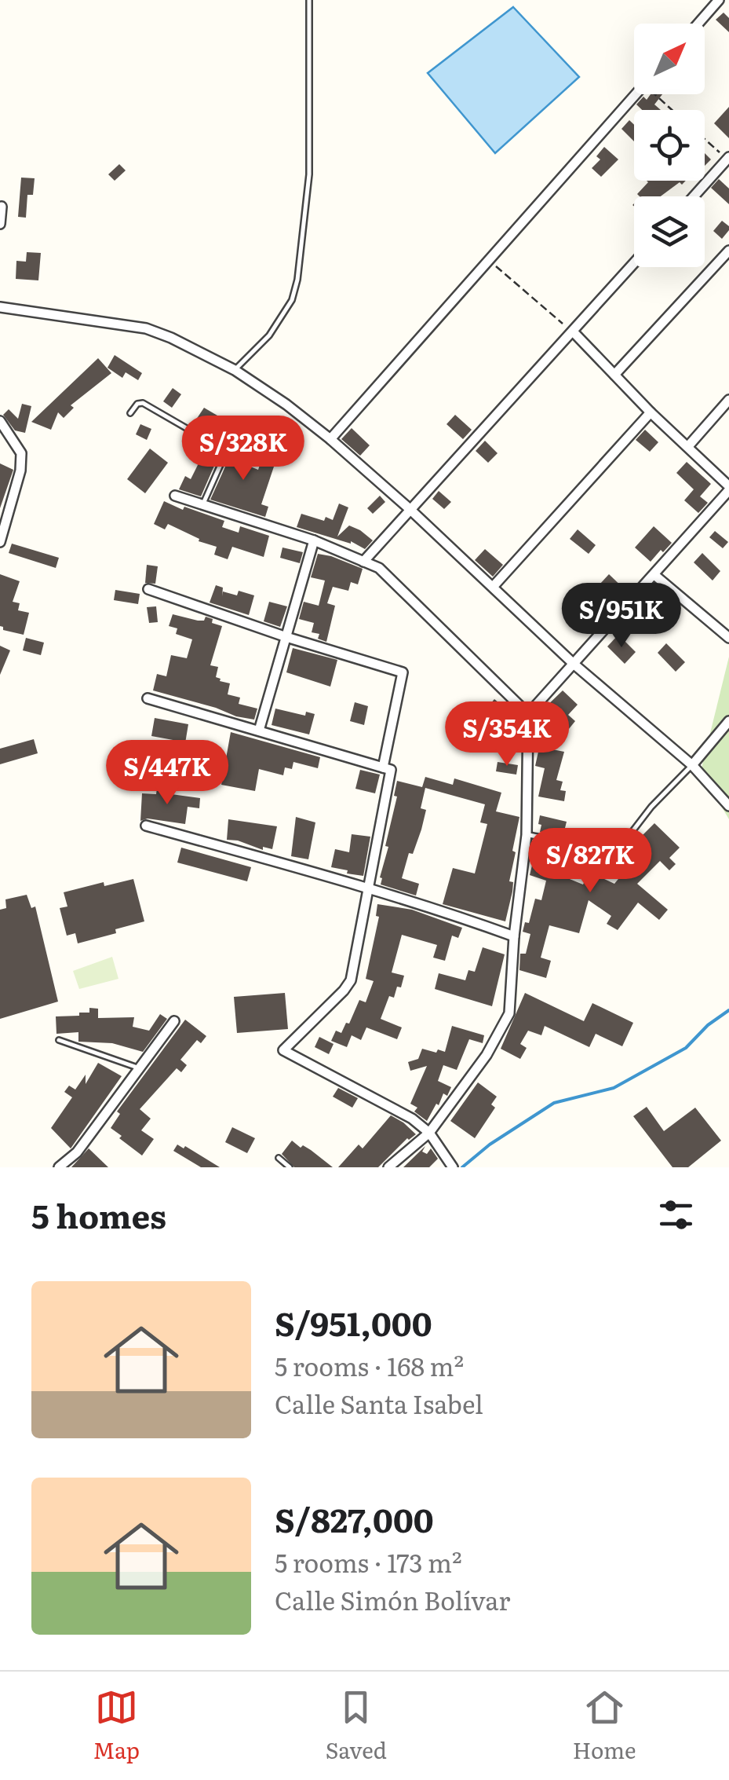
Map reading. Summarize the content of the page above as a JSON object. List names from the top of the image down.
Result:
{
  "north": "top right",
  "page": {
    "price": [
      "S/328K",
      "S/951K",
      "S/354K",
      "S/447K",
      "S/827K"
    ],
    "heading": "5 homes",
    "list": [
      {
        "name": "S/951,000",
        "note": "5 rooms · 168 m² · Calle Santa Isabel"
      },
      {
        "name": "S/827,000",
        "note": "5 rooms · 173 m² · Calle Simón Bolívar"
      }
    ],
    "tabs": ["Map", "Saved", "Home"]
  }
}
